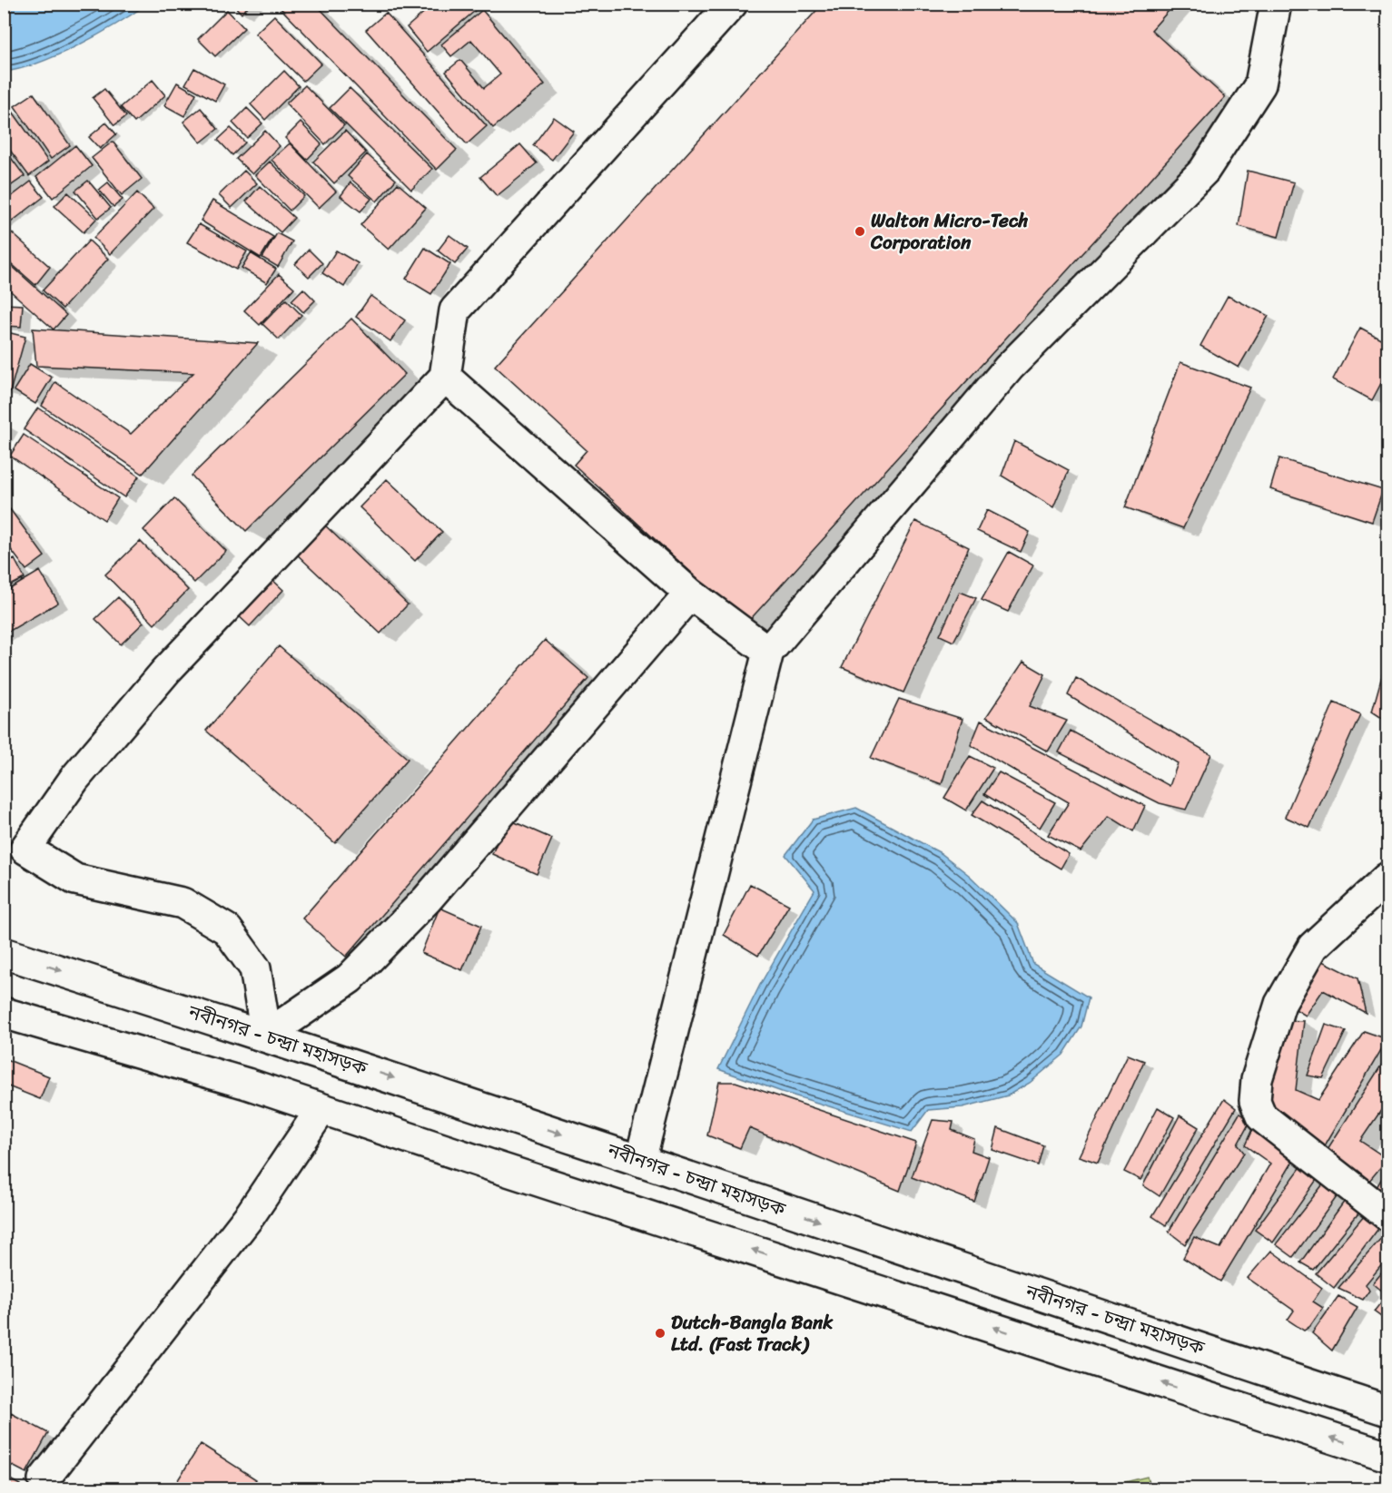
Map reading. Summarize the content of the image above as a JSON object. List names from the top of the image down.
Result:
{
  "streets": {
    "main road": ["নবীনগর - চন্দ্রা মহাসড়ক"]
  },
  "places": ["Walton Micro-Tech Corporation", "Dutch-Bangla Bank Ltd. (Fast Track)"]
}
